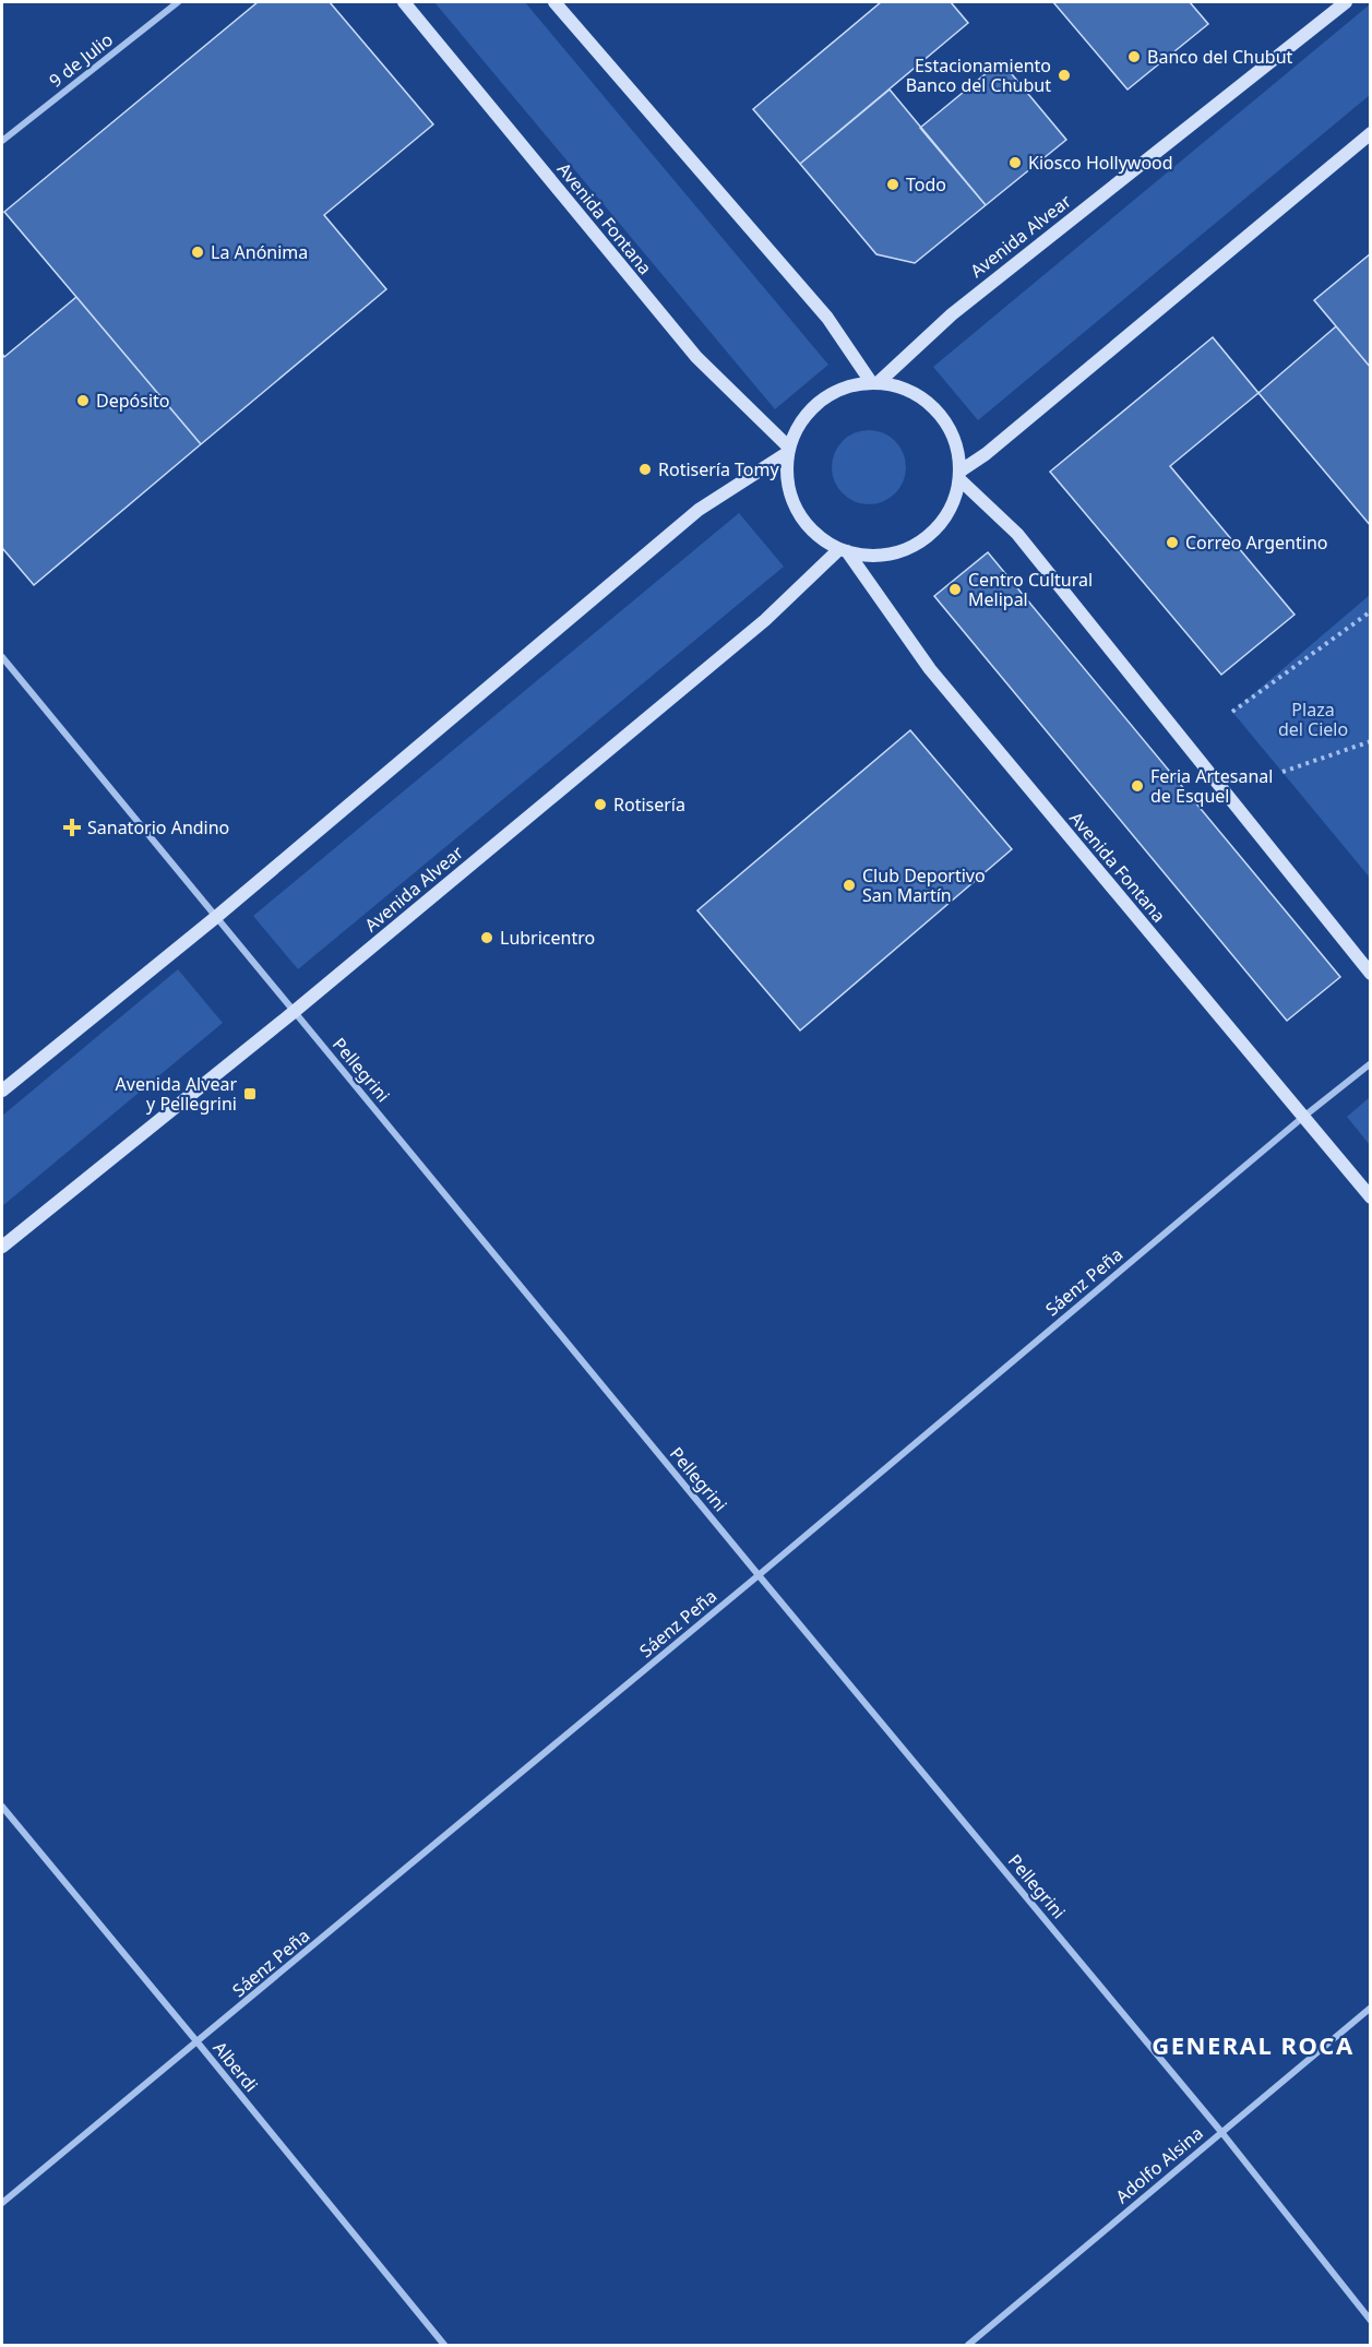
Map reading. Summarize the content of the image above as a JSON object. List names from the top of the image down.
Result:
{
  "streets": {
    "main road": ["Avenida Fontana", "Avenida Alvear"],
    "street": [
      "9 de Julio",
      "Pellegrini",
      "Sáenz Peña",
      "Alberdi",
      "Adolfo Alsina"
    ]
  },
  "crossings": [
    ["Avenida Fontana", "Avenida Alvear"],
    ["Avenida Fontana", "Sáenz Peña"],
    ["Avenida Alvear", "Pellegrini"],
    ["Pellegrini", "Sáenz Peña"],
    ["Pellegrini", "Adolfo Alsina"],
    ["Sáenz Peña", "Alberdi"]
  ],
  "districts": ["GENERAL ROCA"],
  "parks": ["Plaza del Cielo"],
  "places": {
    "other": [
      "Banco del Chubut",
      "Estacionamiento Banco del Chubut",
      "Kiosco Hollywood",
      "Todo",
      "La Anónima",
      "Depósito",
      "Rotisería Tomy",
      "Correo Argentino",
      "Centro Cultural Melipal",
      "Feria Artesanal de Esquel",
      "Rotisería",
      "Club Deportivo San Martín",
      "Lubricentro"
    ],
    "health": ["Sanatorio Andino"],
    "transit": ["Avenida Alvear y Pellegrini"]
  }
}
